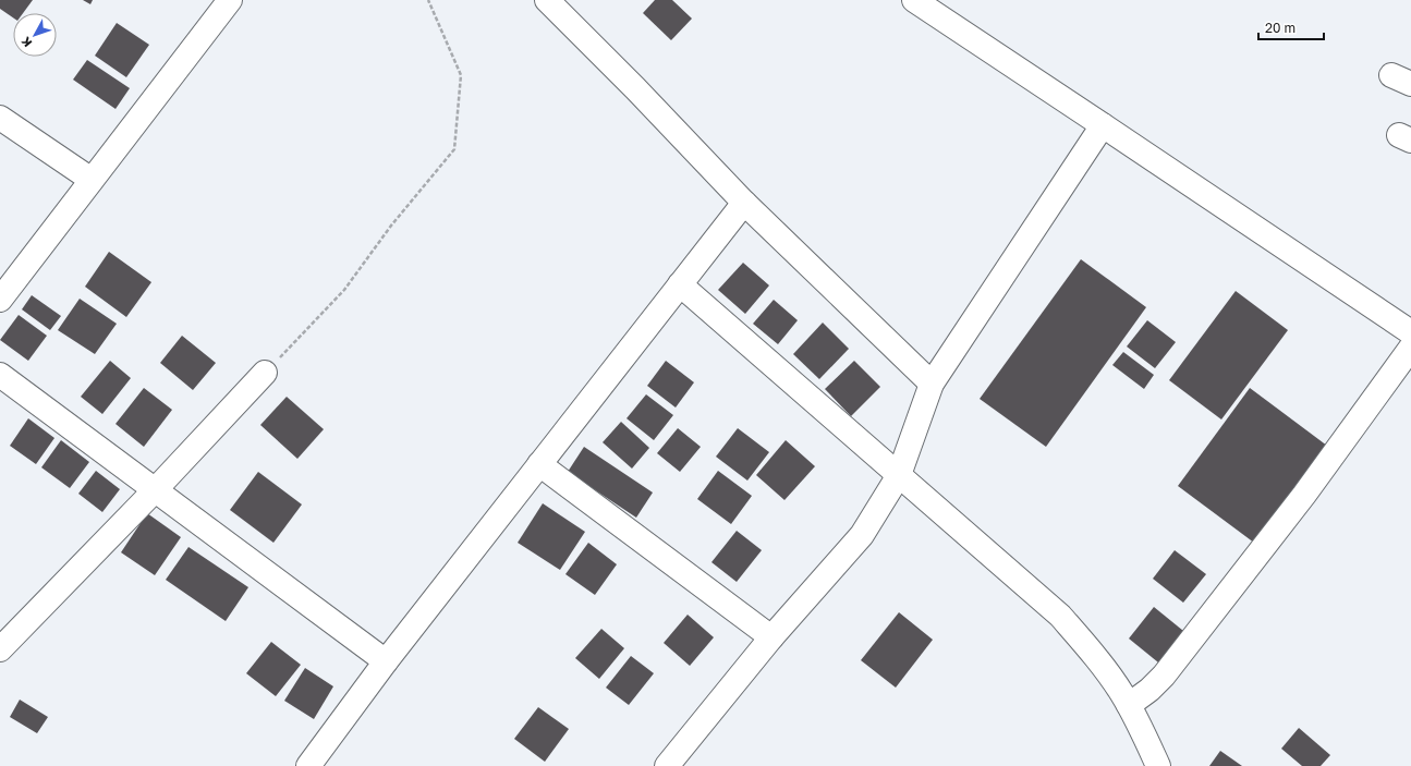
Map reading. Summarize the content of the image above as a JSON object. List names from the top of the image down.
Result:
{
  "scale_bar": "20 m",
  "north": "bottom left"
}
